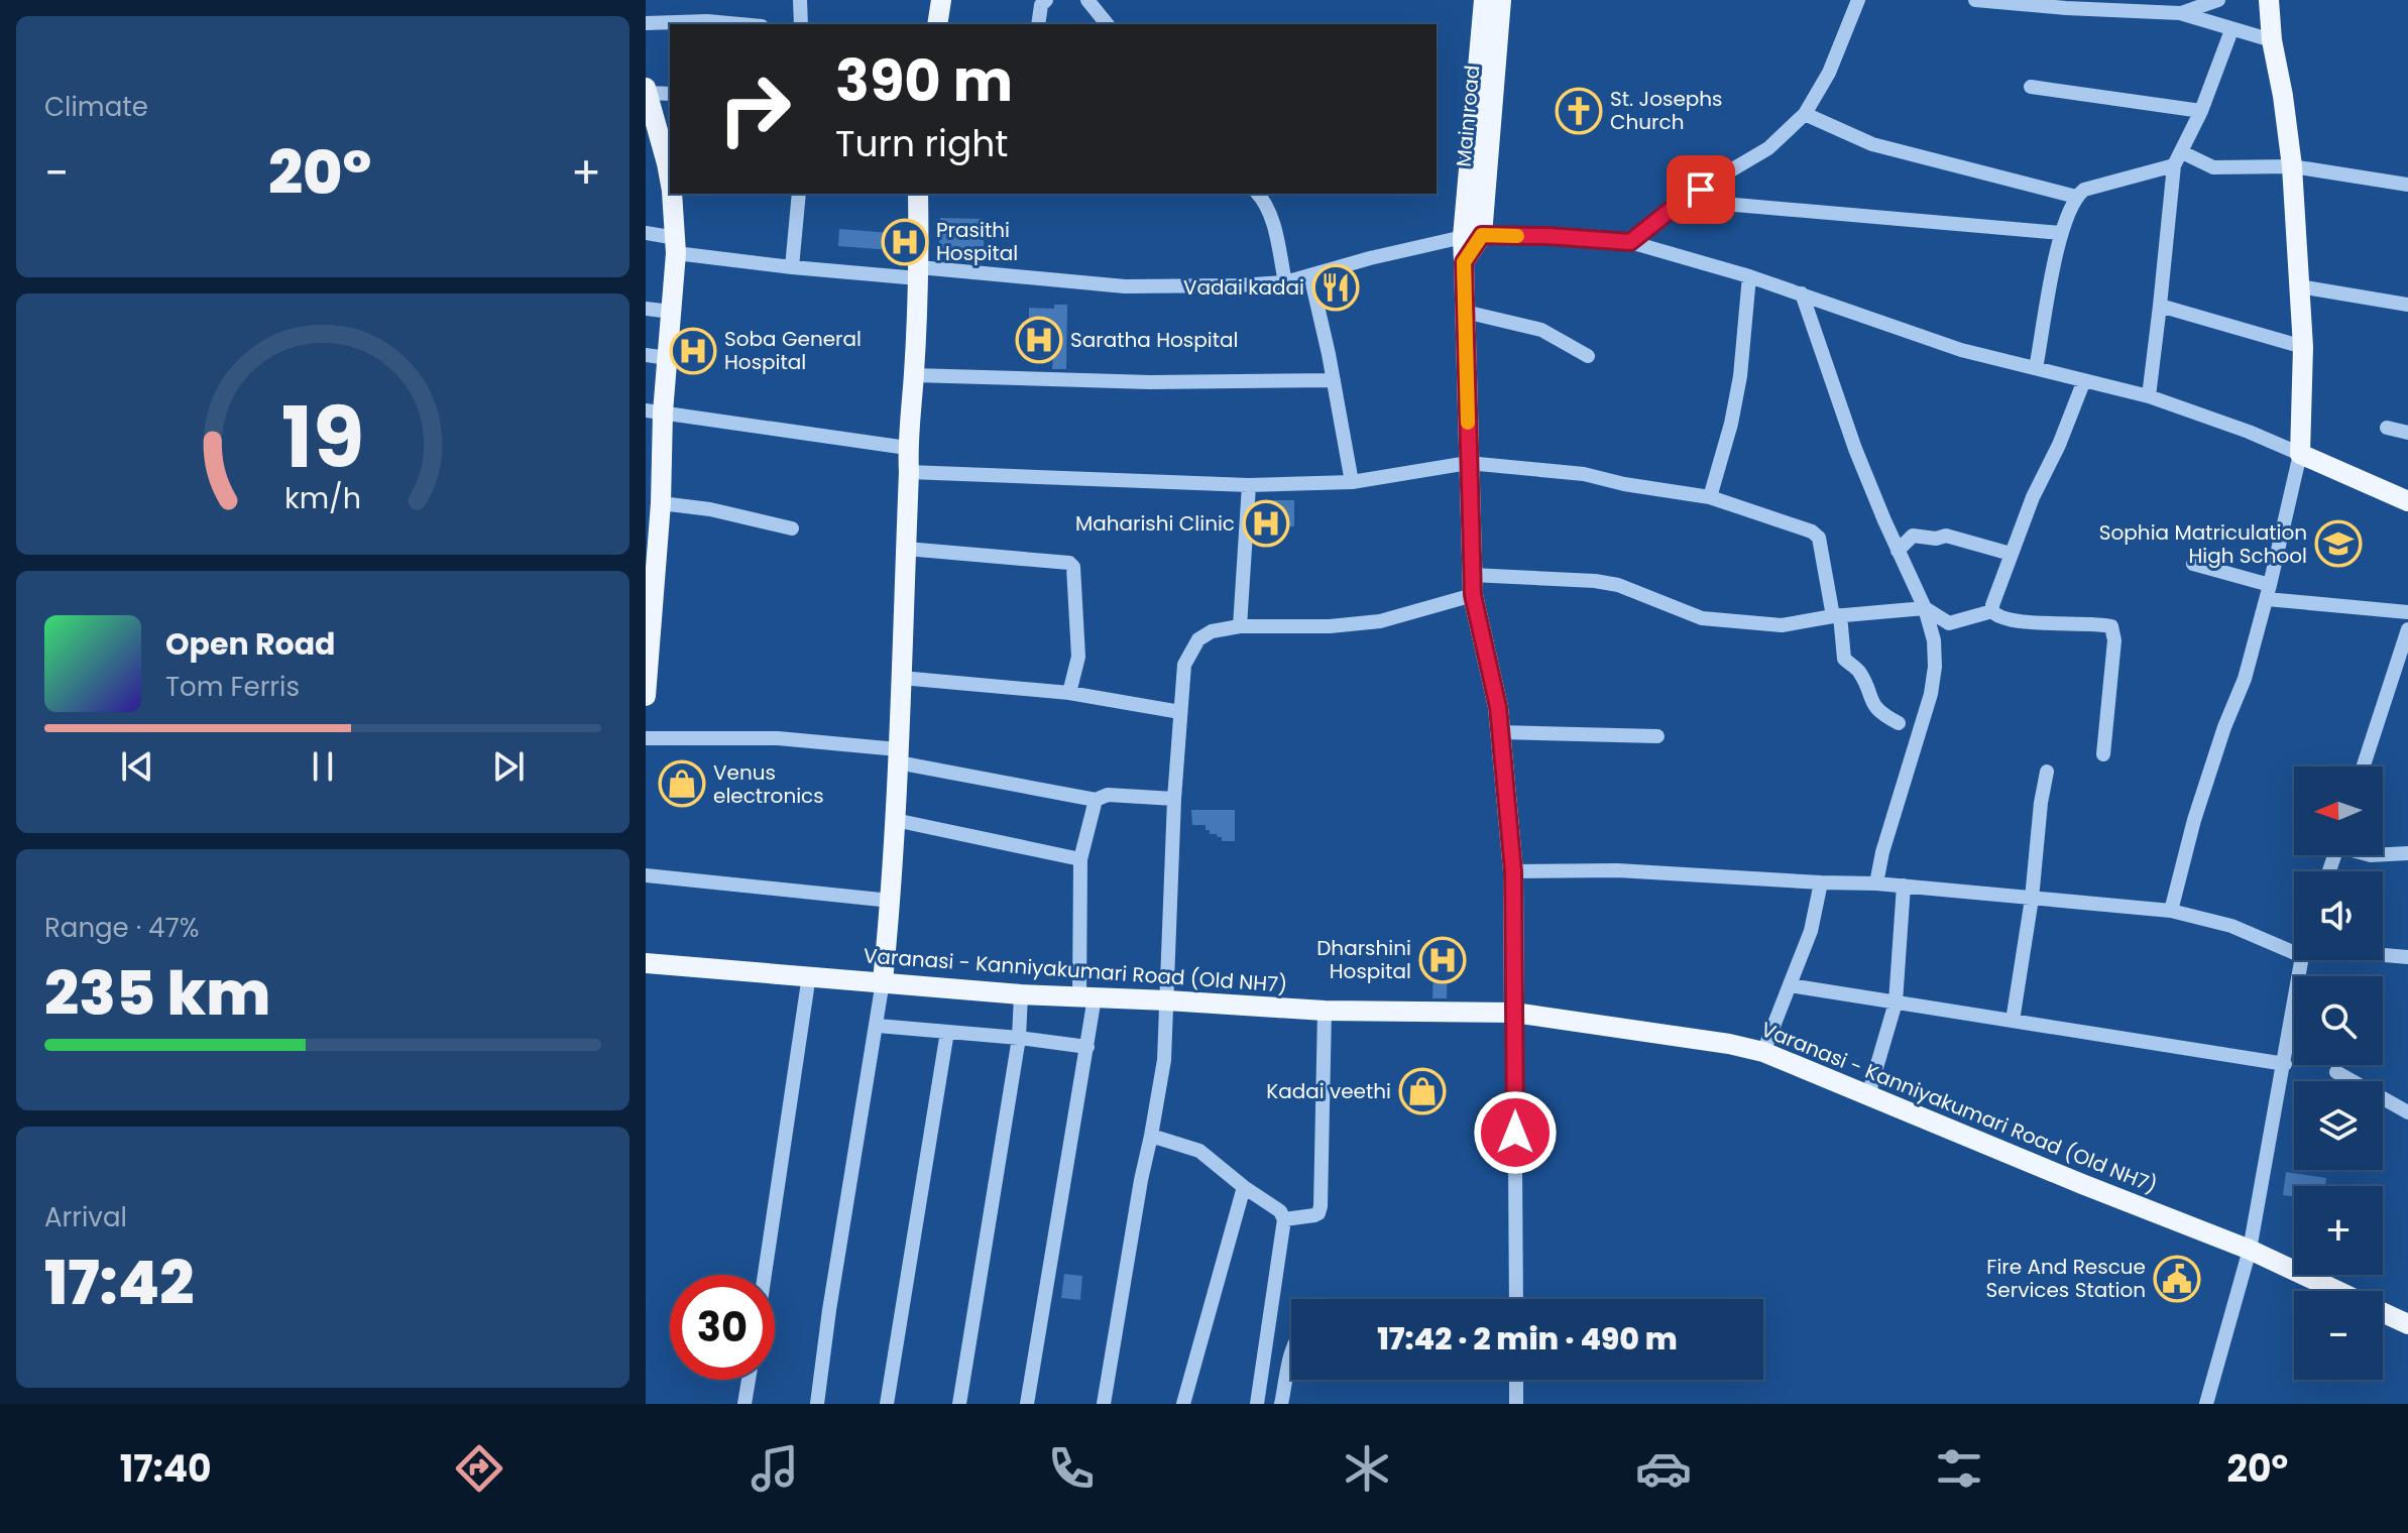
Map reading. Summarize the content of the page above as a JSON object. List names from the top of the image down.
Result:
{
  "streets": {
    "main road": ["Main road", "Varanasi - Kanniyakumari Road (Old NH7)"]
  },
  "places": {
    "church": ["St. Josephs Church"],
    "hospital": [
      "Prasithi Hospital",
      "Saratha Hospital",
      "Soba General Hospital",
      "Maharishi Clinic",
      "Dharshini Hospital"
    ],
    "restaurant": ["Vadai kadai"],
    "school or university": ["Sophia Matriculation High School"],
    "shop": ["Venus electronics", "Kadai veethi"],
    "public building": ["Fire And Rescue Services Station"]
  },
  "north": "left",
  "page": {
    "tile": [
      "Climate",
      ["Range · 47%", "235 km"],
      ["Arrival", "17:42"]
    ],
    "turn": ["390 m", "Turn right"],
    "heat": ["−", "20°", "+"],
    "song": ["Open Road", "Tom Ferris"],
    "map_buttons": ["+", "−"],
    "limit": "30",
    "trip": "17:42 · 2 min · 490 m",
    "tabs": ["17:40", "20°"],
    "gauge": ["19", "km/h"]
  }
}
